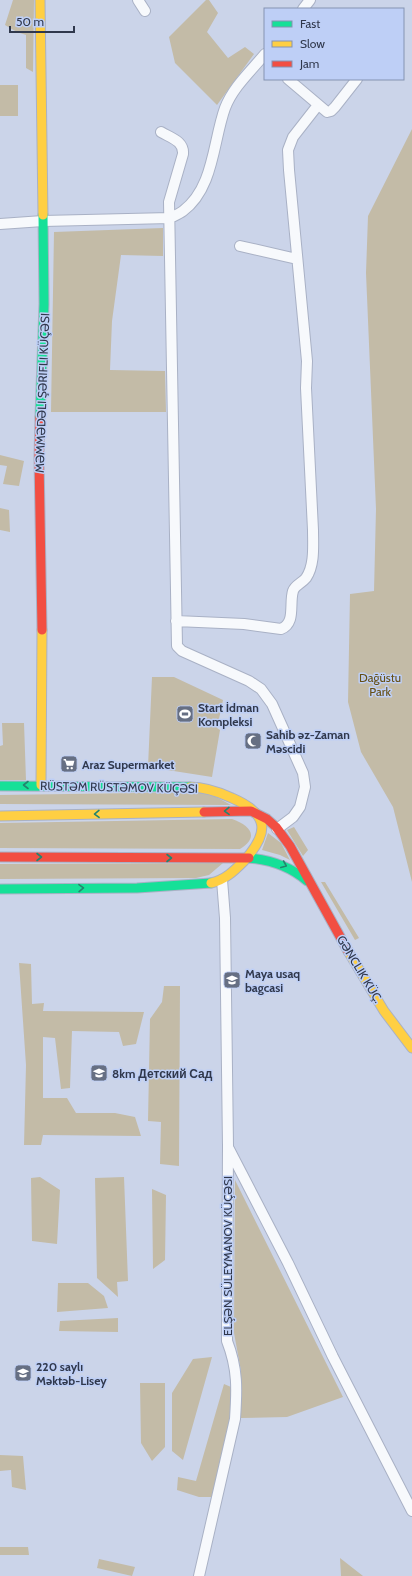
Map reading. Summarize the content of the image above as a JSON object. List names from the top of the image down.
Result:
{
  "streets": {
    "street": [
      "MƏMMƏDƏLI ŞƏRIFLI KÜÇƏSI",
      "RÜSTƏM RÜSTƏMOV KÜÇƏSI",
      "GƏNCLIK KÜÇ.",
      "ELŞƏN SÜLEYMANOV KÜÇƏSI"
    ]
  },
  "crossings": [
    ["MƏMMƏDƏLI ŞƏRIFLI KÜÇƏSI", "RÜSTƏM RÜSTƏMOV KÜÇƏSI"],
    ["RÜSTƏM RÜSTƏMOV KÜÇƏSI", "GƏNCLIK KÜÇ."]
  ],
  "parks": ["Dağüstu Park"],
  "places": {
    "sports": ["Start İdman Kompleksi"],
    "mosque": ["Sahib əz-Zaman Məscidi"],
    "supermarket": ["Araz Supermarket"],
    "school or university": ["Maya usaq bagcasi", "8km Детский Сад", "220 saylı Məktəb-Lisey"]
  },
  "legend": ["Fast", "Slow", "Jam"],
  "scale_bar": "50 m"
}
